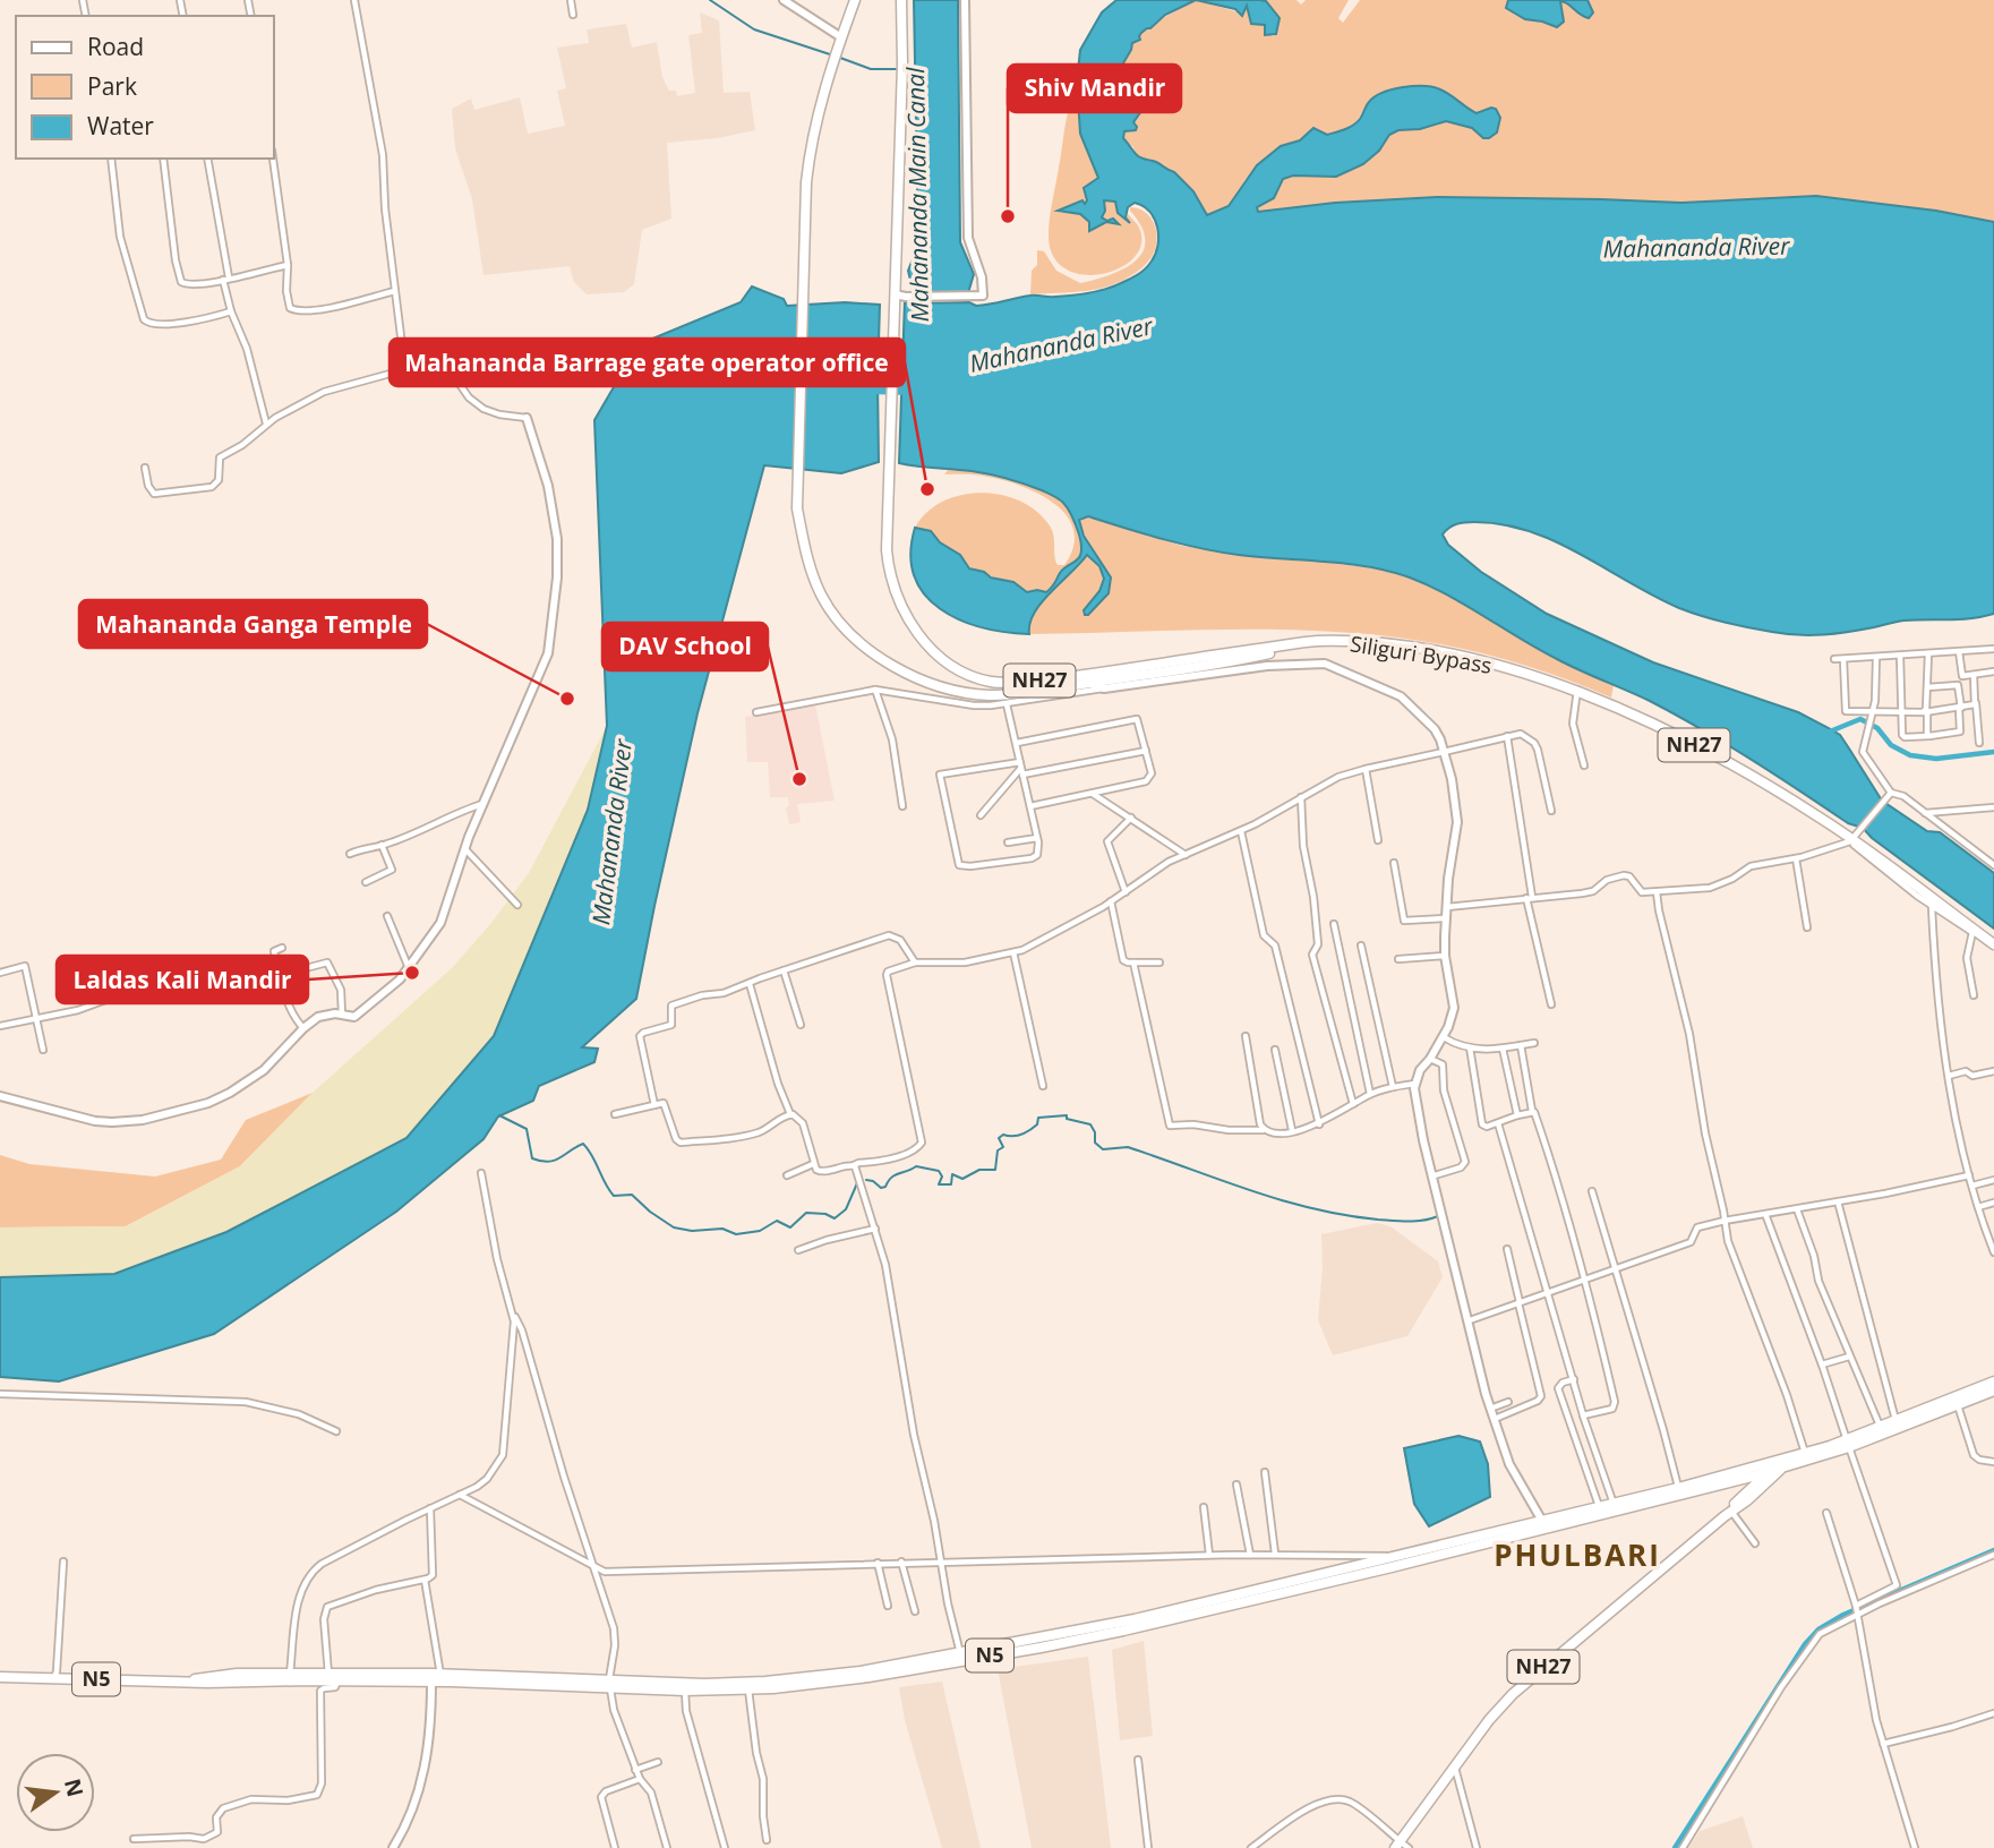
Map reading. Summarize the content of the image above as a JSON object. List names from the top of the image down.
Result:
{
  "streets": {
    "highway": ["Siliguri Bypass", "NH27", "N5"]
  },
  "crossings": [
    ["Siliguri Bypass", "NH27"],
    ["NH27", "N5"]
  ],
  "districts": ["PHULBARI"],
  "water": ["Mahananda Main Canal", "Mahananda River"],
  "places": [
    "Shiv Mandir",
    "Mahananda Barrage gate operator office",
    "Mahananda Ganga Temple",
    "DAV School",
    "Laldas Kali Mandir"
  ],
  "legend": ["Road", "Park", "Water"],
  "north": "right"
}
